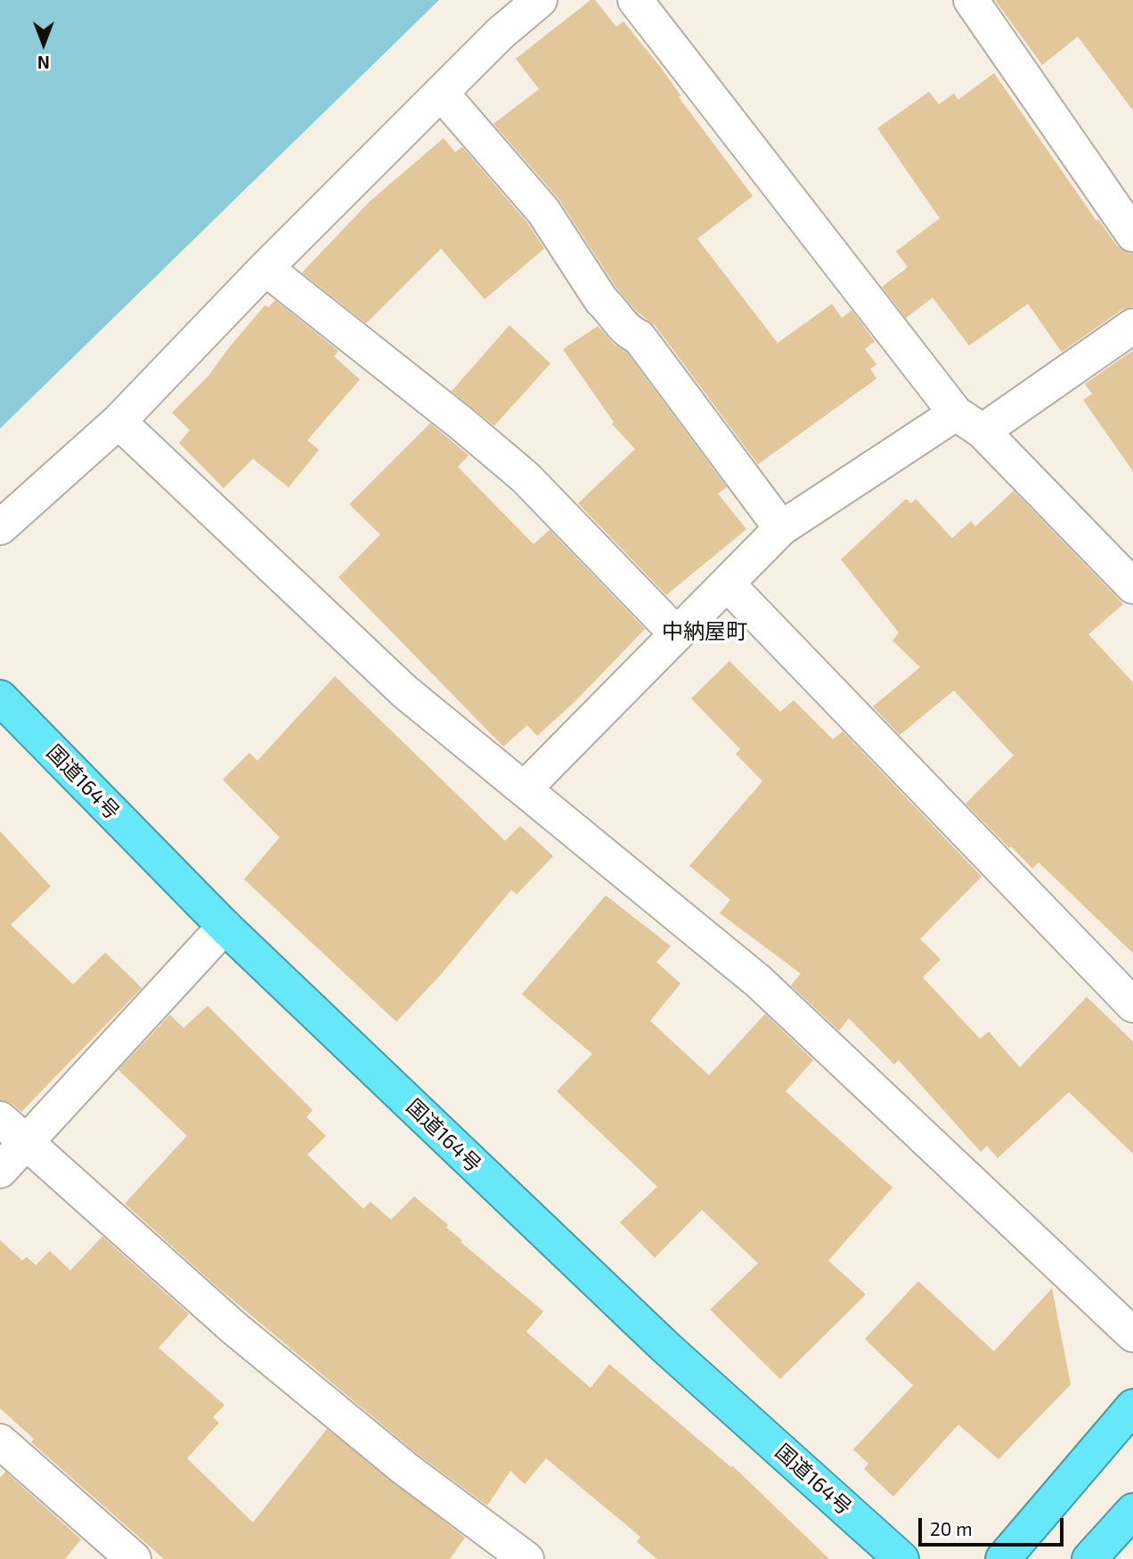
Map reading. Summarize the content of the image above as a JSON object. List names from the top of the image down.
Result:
{
  "streets": {
    "highway": ["国道164号"]
  },
  "districts": ["中納屋町"],
  "scale_bar": "20 m",
  "north": "bottom"
}
